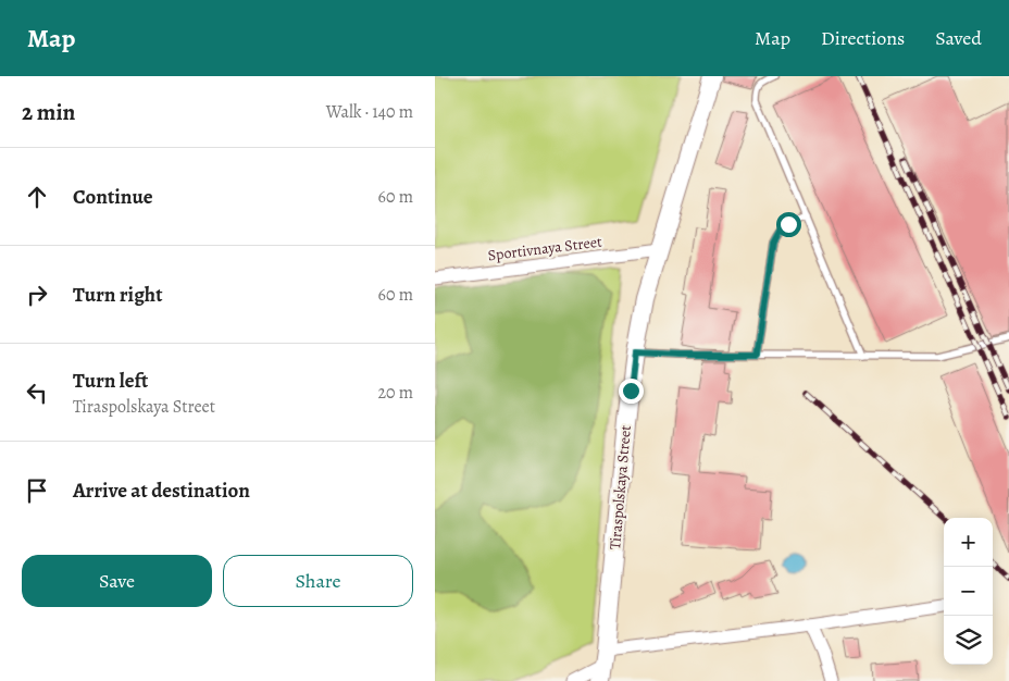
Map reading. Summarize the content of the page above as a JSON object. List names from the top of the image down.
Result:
{
  "streets": {
    "street": ["Sportivnaya Street", "Tiraspolskaya Street"]
  },
  "crossings": [
    ["Sportivnaya Street", "Tiraspolskaya Street"]
  ],
  "page": {
    "header": "Map",
    "nav": ["Map", "Directions", "Saved"],
    "heading": ["2 min", "Walk · 140 m"],
    "list": [
      ["Continue", "60 m"],
      ["Turn right", "60 m"],
      ["Turn left", "Tiraspolskaya Street", "20 m"],
      "Arrive at destination"
    ],
    "map_buttons": ["+", "−"],
    "buttons": ["Save", "Share"]
  }
}
